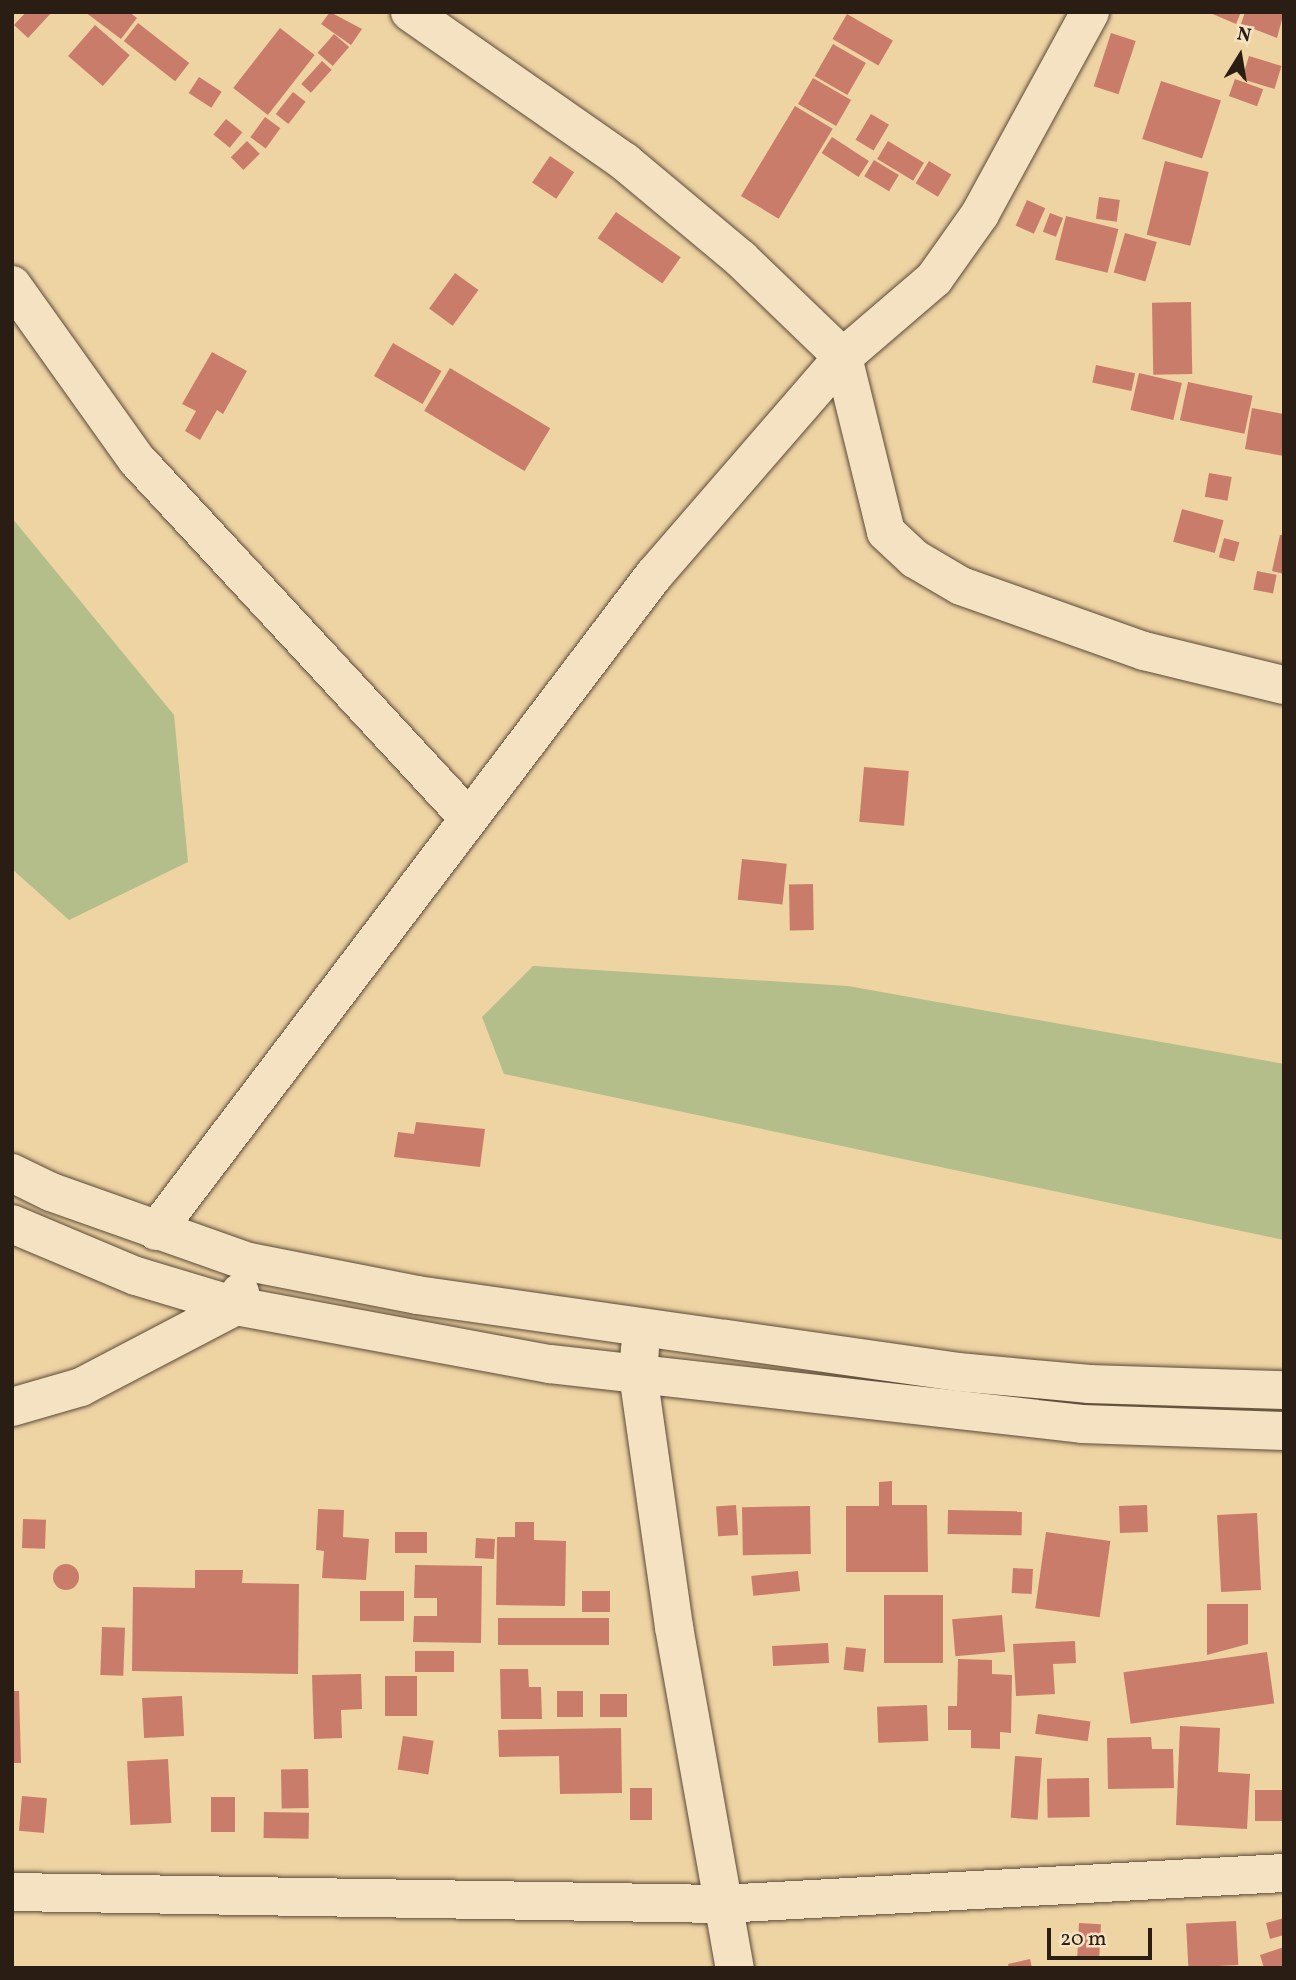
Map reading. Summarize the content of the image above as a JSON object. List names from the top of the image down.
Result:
{
  "scale_bar": "20 m",
  "north": "top"
}
